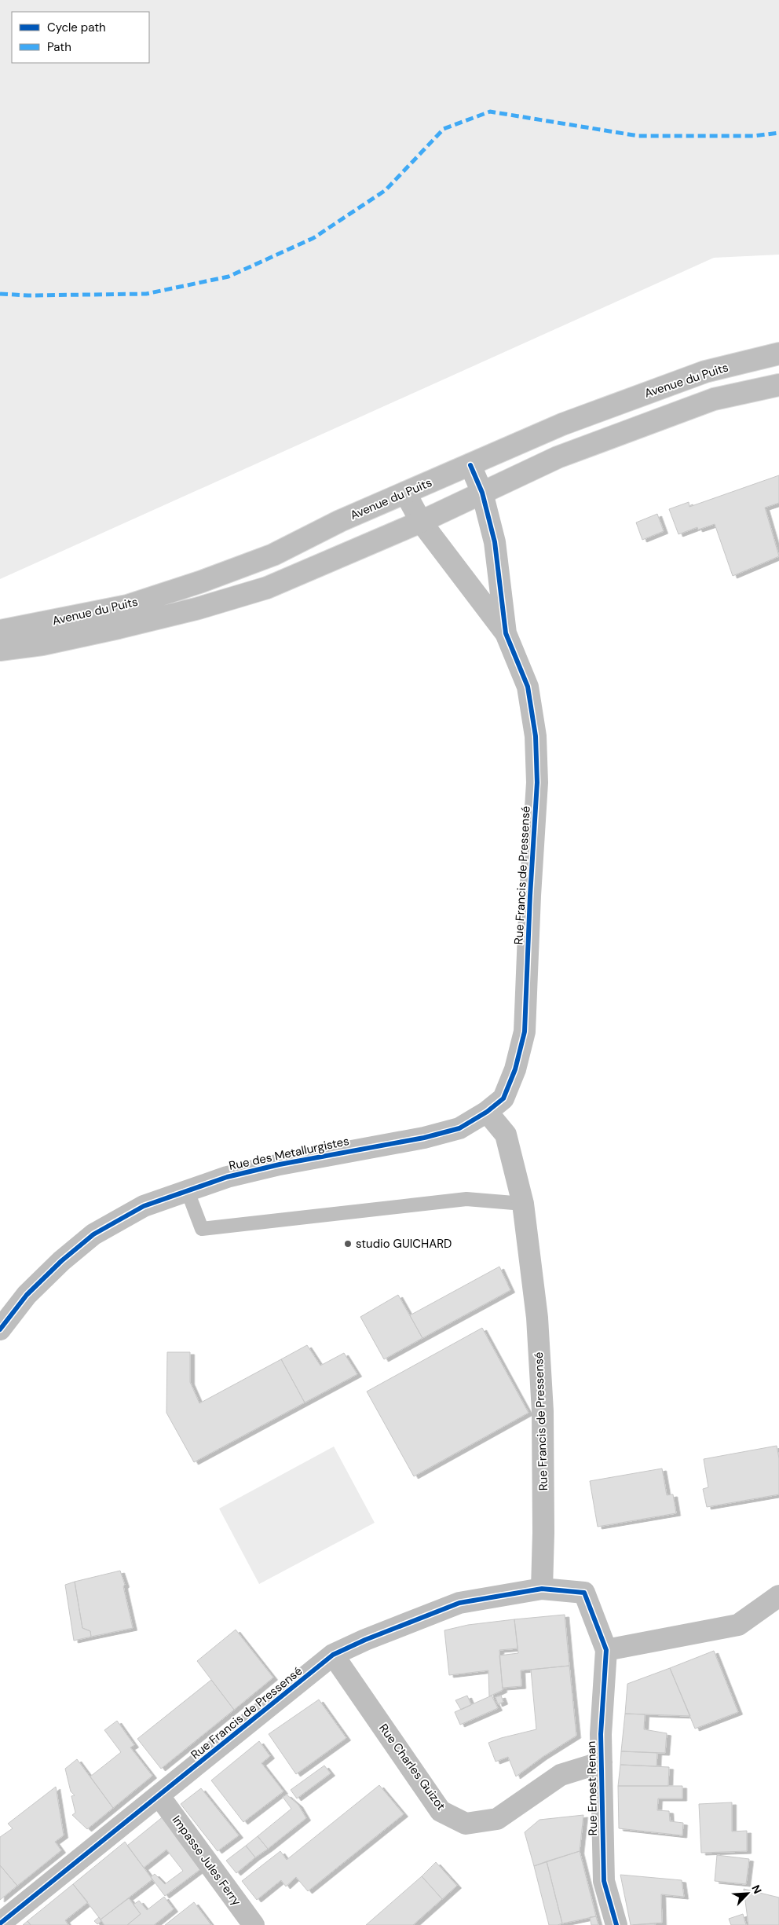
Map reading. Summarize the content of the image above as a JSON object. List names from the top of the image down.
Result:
{
  "streets": {
    "street": [
      "Avenue du Puits",
      "Rue Francis de Pressensé",
      "Rue des Metallurgistes",
      "Rue Charles Guizot",
      "Rue Ernest Renan",
      "Impasse Jules Ferry"
    ]
  },
  "crossings": [
    ["Rue Francis de Pressensé", "Rue des Metallurgistes"],
    ["Rue Francis de Pressensé", "Rue Charles Guizot"],
    ["Rue Francis de Pressensé", "Impasse Jules Ferry"],
    ["Rue Charles Guizot", "Rue Ernest Renan"]
  ],
  "places": ["studio GUICHARD"],
  "legend": ["Cycle path", "Path"],
  "north": "top right"
}
